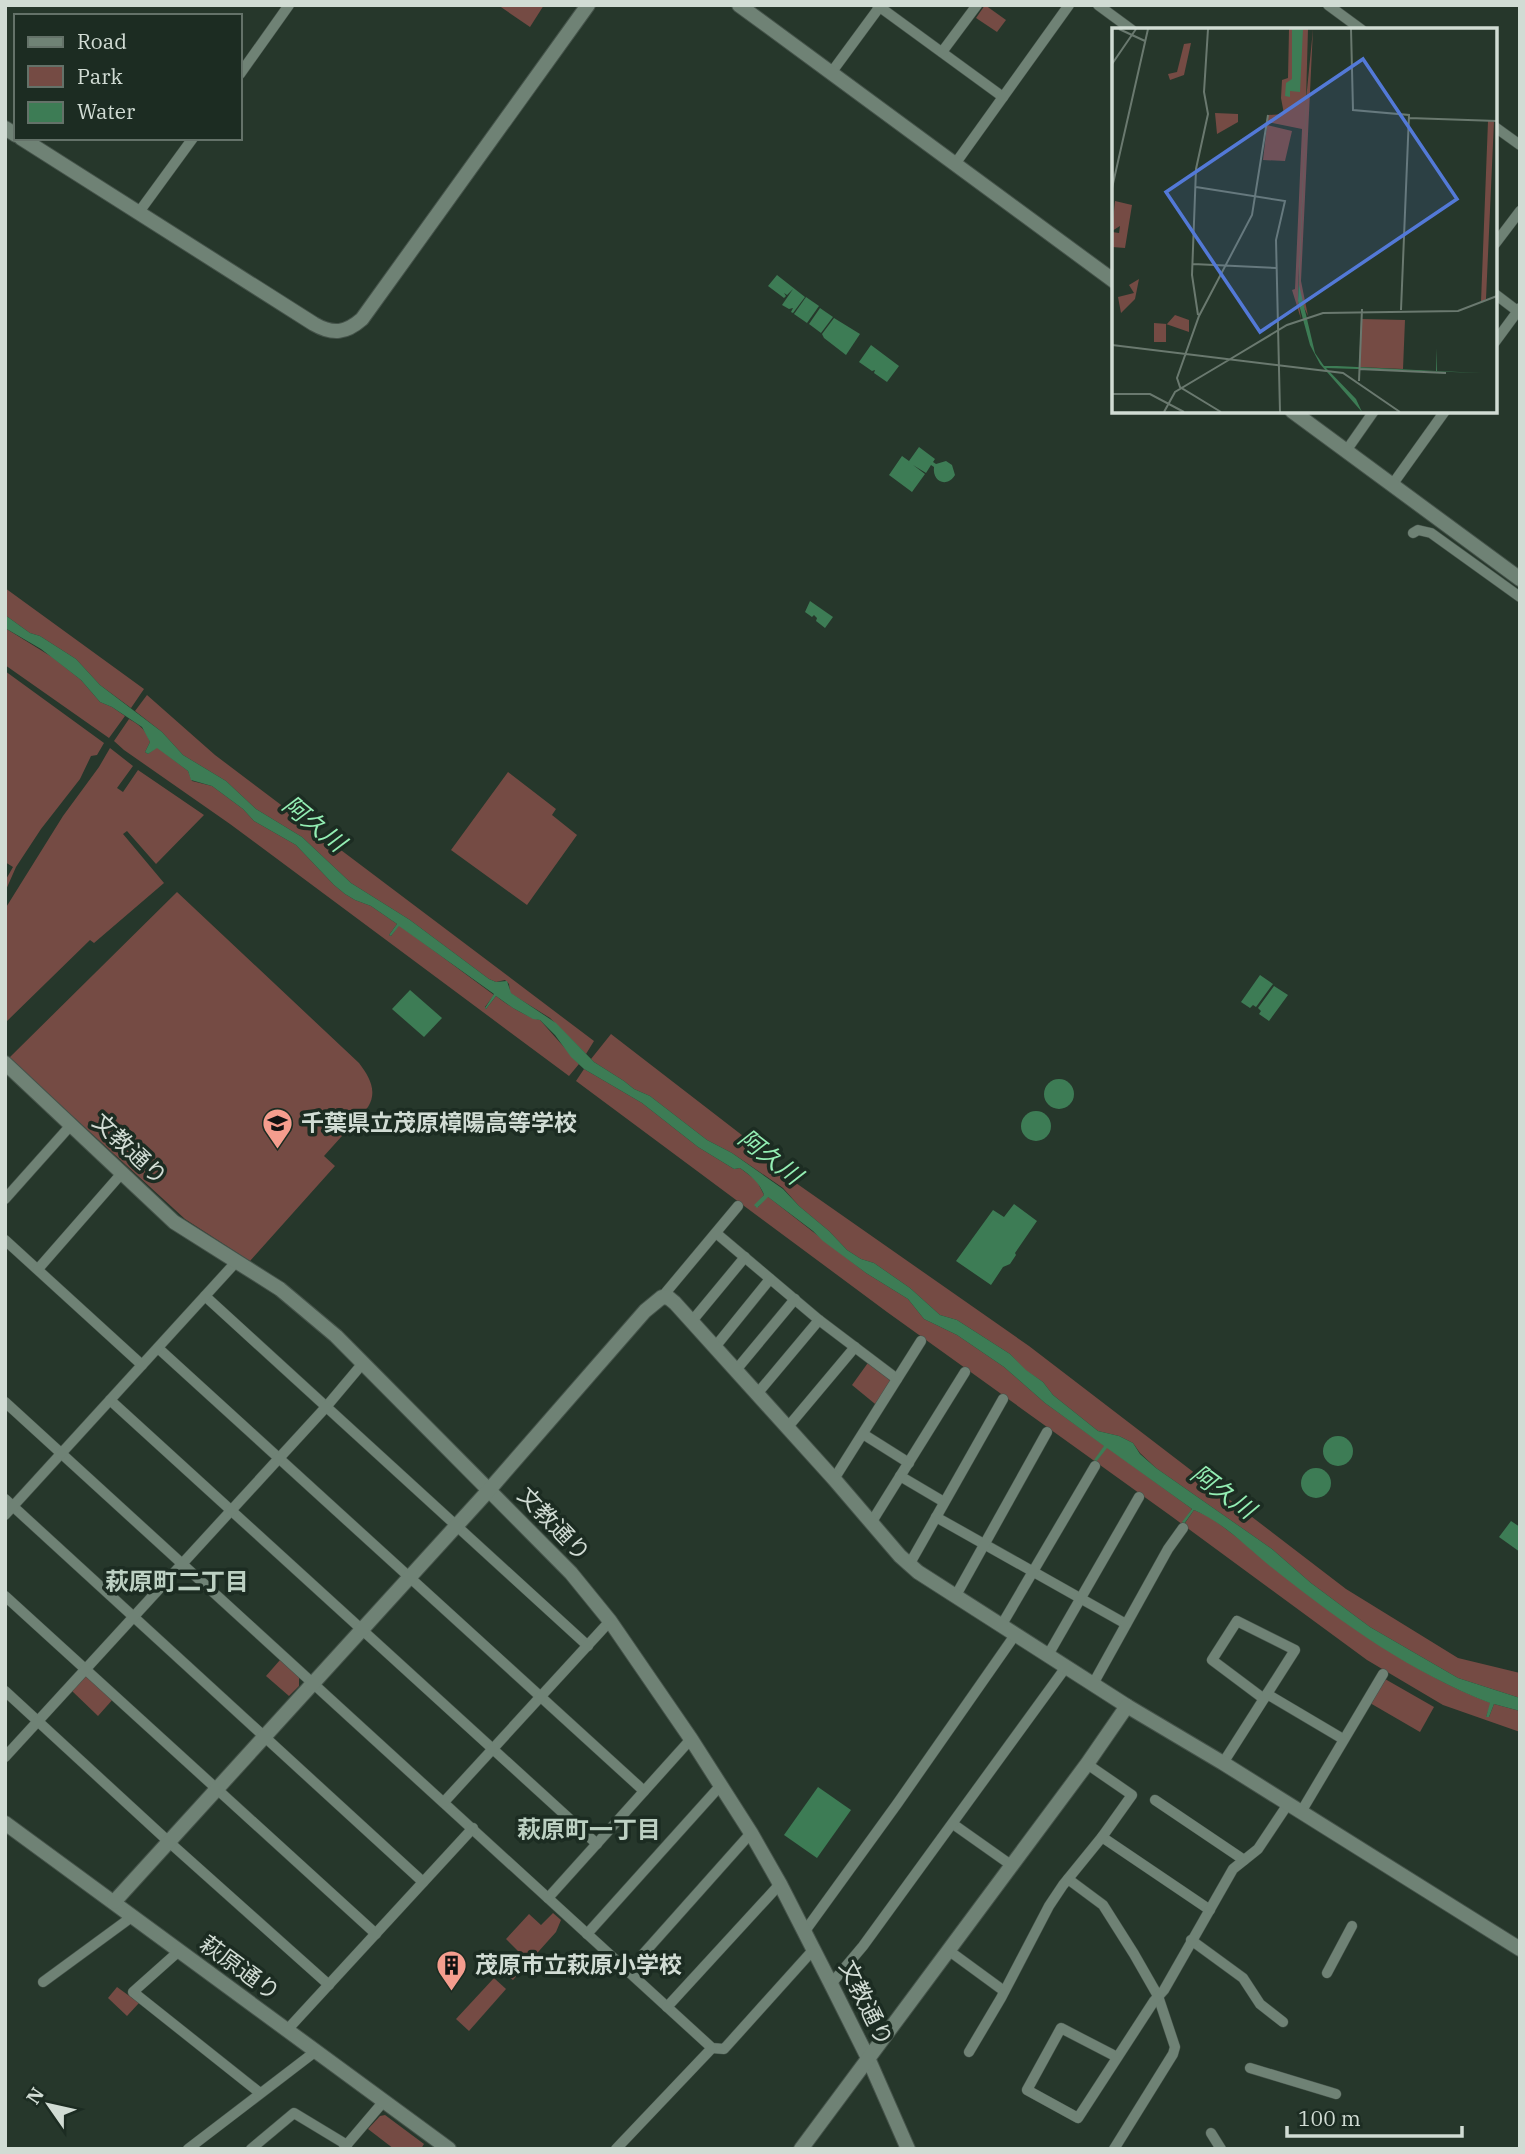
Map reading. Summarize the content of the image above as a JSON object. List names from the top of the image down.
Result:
{
  "streets": {
    "street": ["文教通り", "萩原通り"]
  },
  "districts": ["萩原町二丁目", "萩原町一丁目"],
  "water": ["阿久川"],
  "places": {
    "school or university": ["千葉県立茂原樟陽高等学校"],
    "building": ["茂原市立萩原小学校"]
  },
  "legend": ["Road", "Park", "Water"],
  "scale_bar": "100 m",
  "north": "top left"
}
